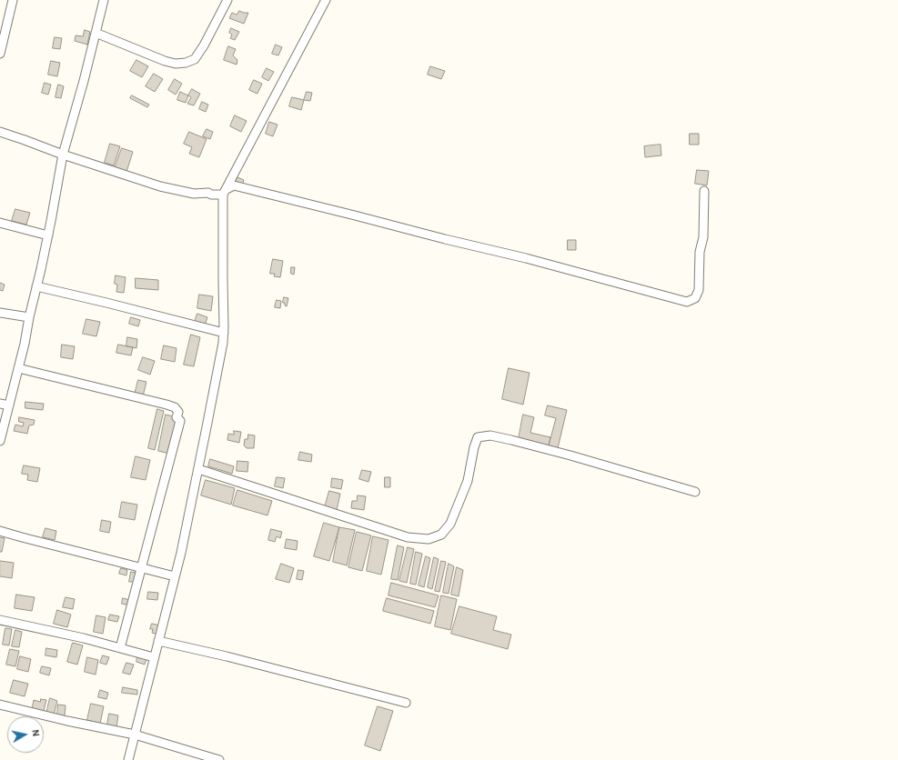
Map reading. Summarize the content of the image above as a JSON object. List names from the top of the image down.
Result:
{
  "north": "right"
}
